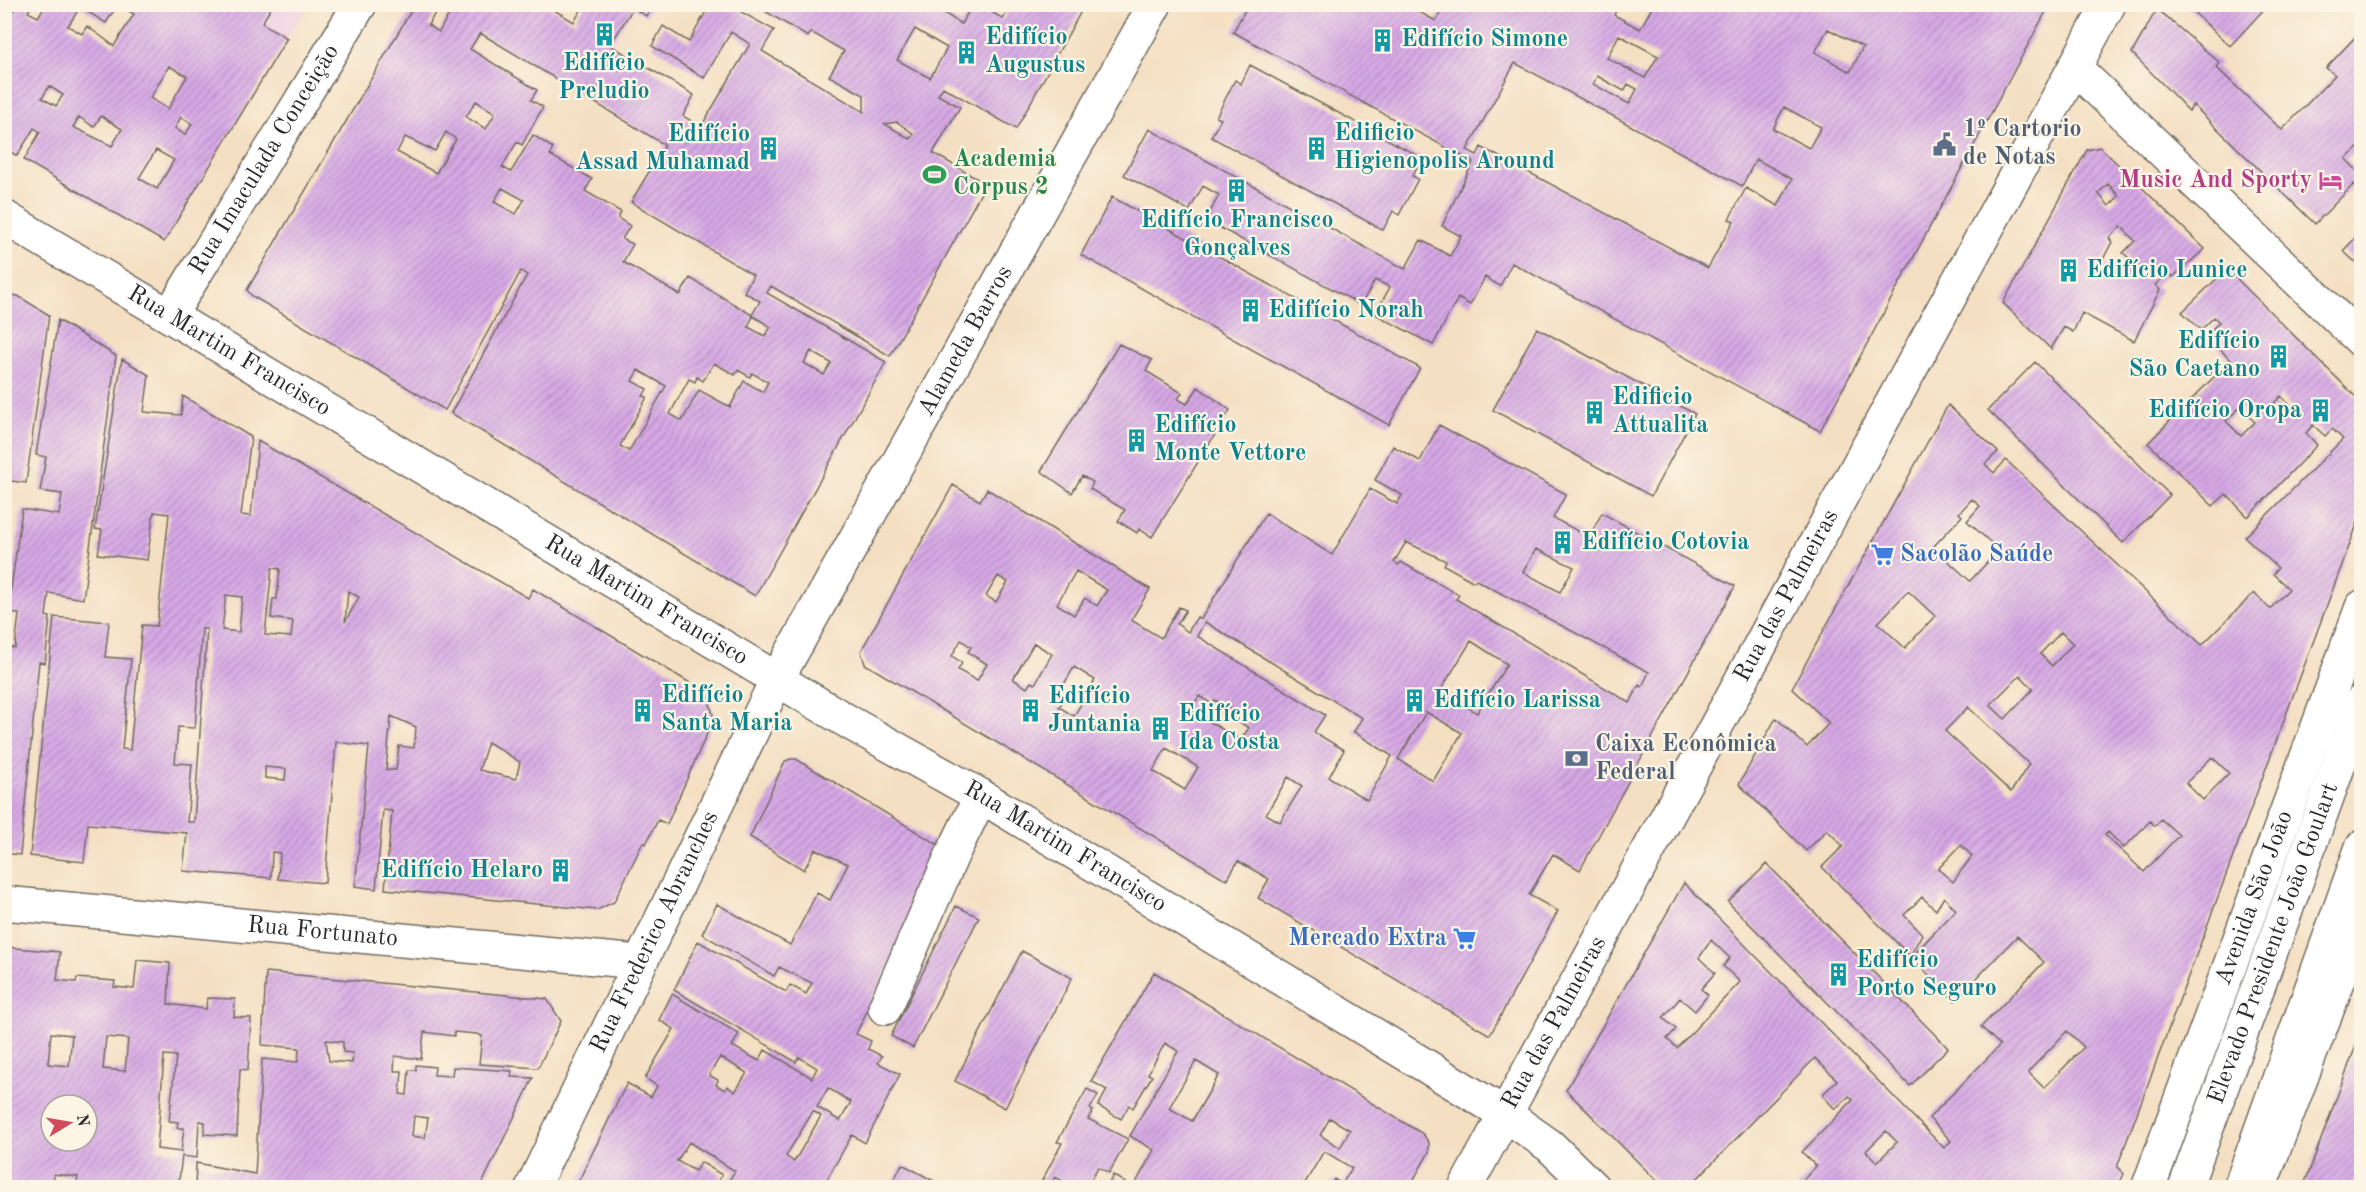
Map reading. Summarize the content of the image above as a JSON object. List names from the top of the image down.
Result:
{
  "streets": {
    "main road": [
      "Rua Imaculada Conceição",
      "Alameda Barros",
      "Rua Martim Francisco",
      "Rua das Palmeiras",
      "Avenida São João",
      "Rua Fortunato",
      "Rua Frederico Abranches",
      "Elevado Presidente João Goulart"
    ]
  },
  "crossings": [
    ["Rua Imaculada Conceição", "Rua Martim Francisco"],
    ["Alameda Barros", "Rua Martim Francisco"],
    ["Alameda Barros", "Rua Frederico Abranches"],
    ["Rua Martim Francisco", "Rua das Palmeiras"],
    ["Rua Martim Francisco", "Rua Frederico Abranches"],
    ["Rua Fortunato", "Rua Frederico Abranches"]
  ],
  "places": {
    "building": [
      "Edifício Preludio",
      "Edifício Simone",
      "Edifício Augustus",
      "Edificio Higienopolis Around",
      "Edifício Assad Muhamad",
      "Edifício Francisco Gonçalves",
      "Edifício Lunice",
      "Edifício Norah",
      "Edifício São Caetano",
      "Edifício Oropa",
      "Edificio Attualita",
      "Edifício Monte Vettore",
      "Edifício Cotovia",
      "Edifício Larissa",
      "Edifício Santa Maria",
      "Edifício Juntania",
      "Edifício Ida Costa",
      "Edifício Helaro",
      "Edifício Porto Seguro"
    ],
    "public building": ["1º Cartorio de Notas"],
    "sports": ["Academia Corpus 2"],
    "hotel": ["Music And Sporty"],
    "supermarket": ["Sacolão Saúde", "Mercado Extra"],
    "bank": ["Caixa Econômica Federal"]
  },
  "north": "right"
}
